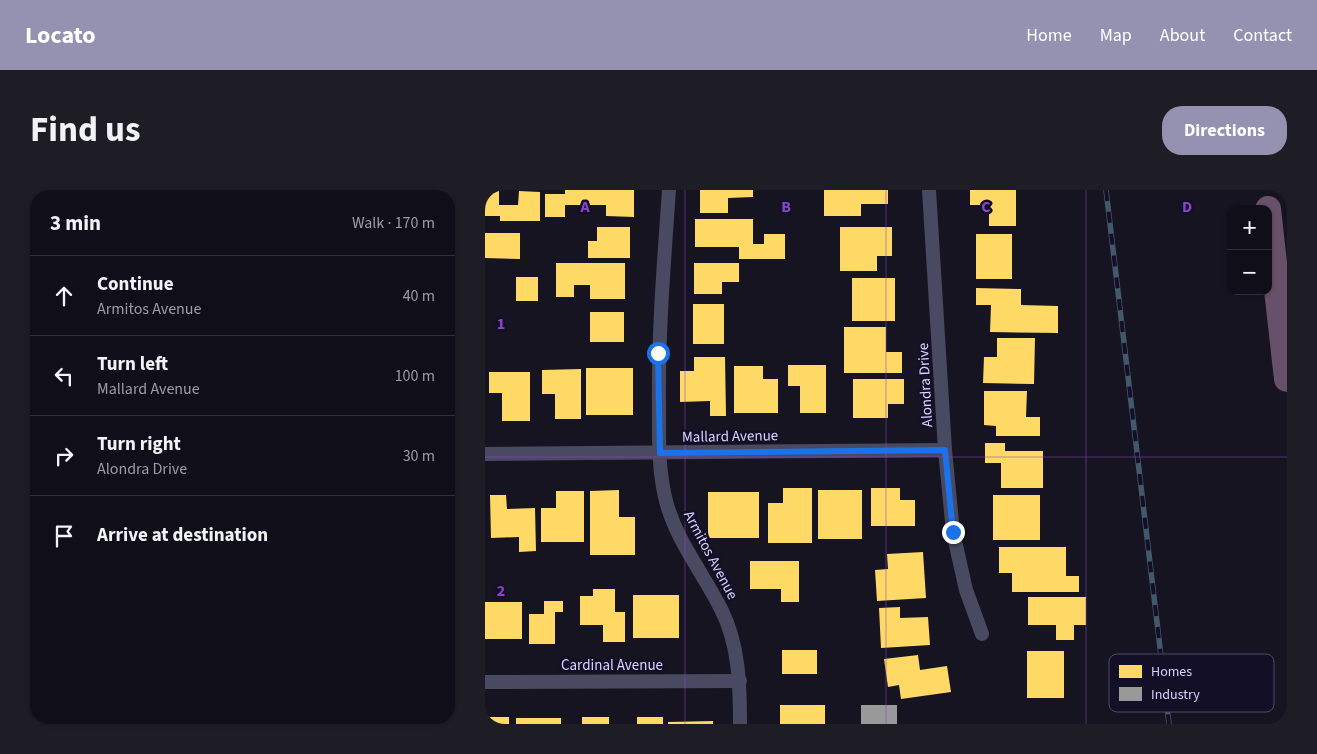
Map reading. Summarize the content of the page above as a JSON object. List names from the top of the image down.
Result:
{
  "streets": {
    "street": [
      "Alondra Drive",
      "Mallard Avenue",
      "Armitos Avenue",
      "Cardinal Avenue"
    ]
  },
  "crossings": [
    ["Alondra Drive", "Mallard Avenue"],
    ["Mallard Avenue", "Armitos Avenue"],
    ["Armitos Avenue", "Cardinal Avenue"]
  ],
  "legend": ["Homes", "Industry"],
  "page": {
    "header": "Locato",
    "nav": [
      "Home",
      "Map",
      "About",
      "Contact"
    ],
    "title": "Find us",
    "buttons": "Directions",
    "heading": ["3 min", "Walk · 170 m"],
    "map_buttons": ["+", "−"],
    "list": [
      ["Continue", "Armitos Avenue", "40 m"],
      ["Turn left", "Mallard Avenue", "100 m"],
      ["Turn right", "Alondra Drive", "30 m"],
      "Arrive at destination"
    ]
  },
  "grid": {
    "columns": [
      "A",
      "B",
      "C",
      "D"
    ],
    "rows": ["1", "2"]
  }
}
